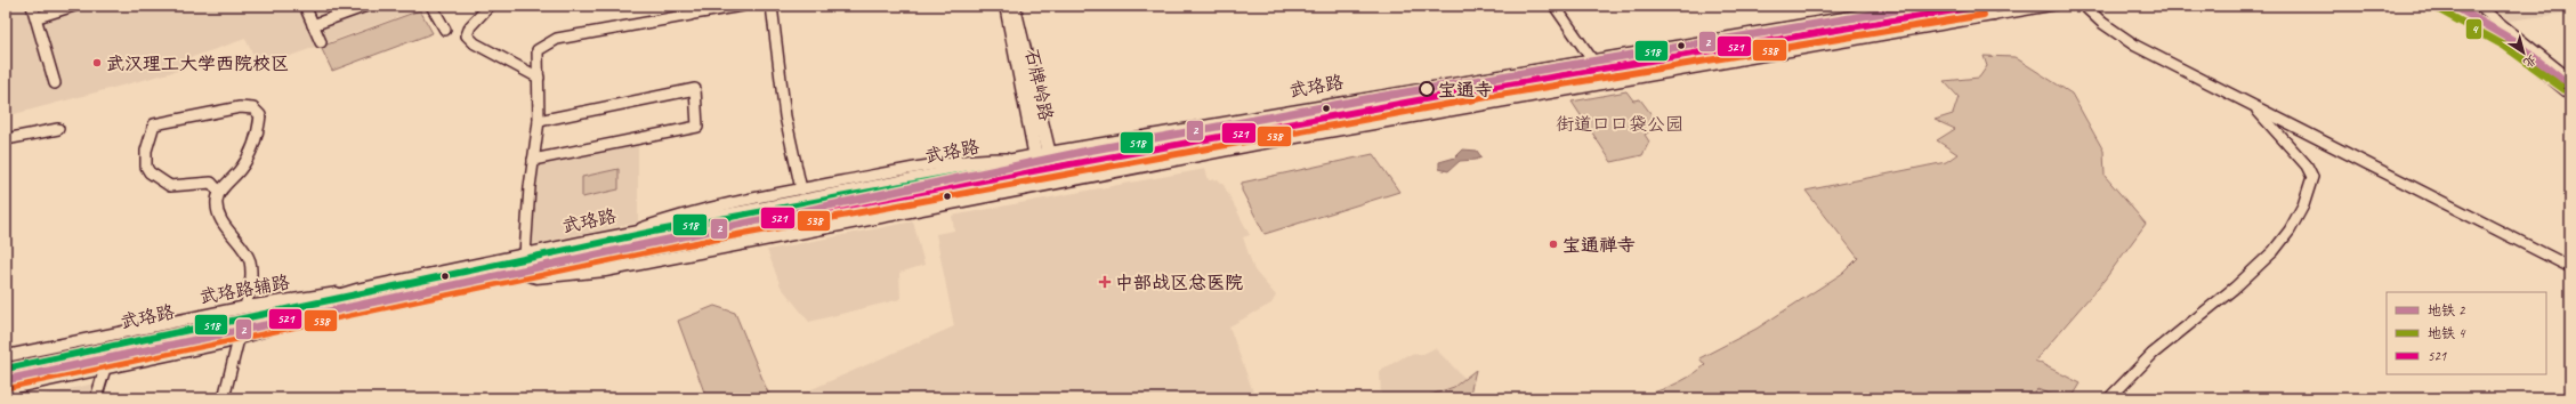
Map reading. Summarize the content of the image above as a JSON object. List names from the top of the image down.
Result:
{
  "streets": {
    "highway": ["武珞路"],
    "main road": ["石牌岭路", "武珞路辅路"]
  },
  "crossings": [
    ["石牌岭路", "武珞路"],
    ["武珞路", "武珞路辅路"]
  ],
  "parks": ["街道口口袋公园"],
  "places": {
    "other": ["武汉理工大学西院校区", "宝通寺", "宝通禅寺"],
    "health": ["中部战区总医院"]
  },
  "lines": [
    "metro line 2",
    "metro line 4",
    "transit line 521",
    "transit line 518",
    "transit line 538"
  ],
  "legend": ["地铁 2", "地铁 4", "521"],
  "north": "bottom right"
}
